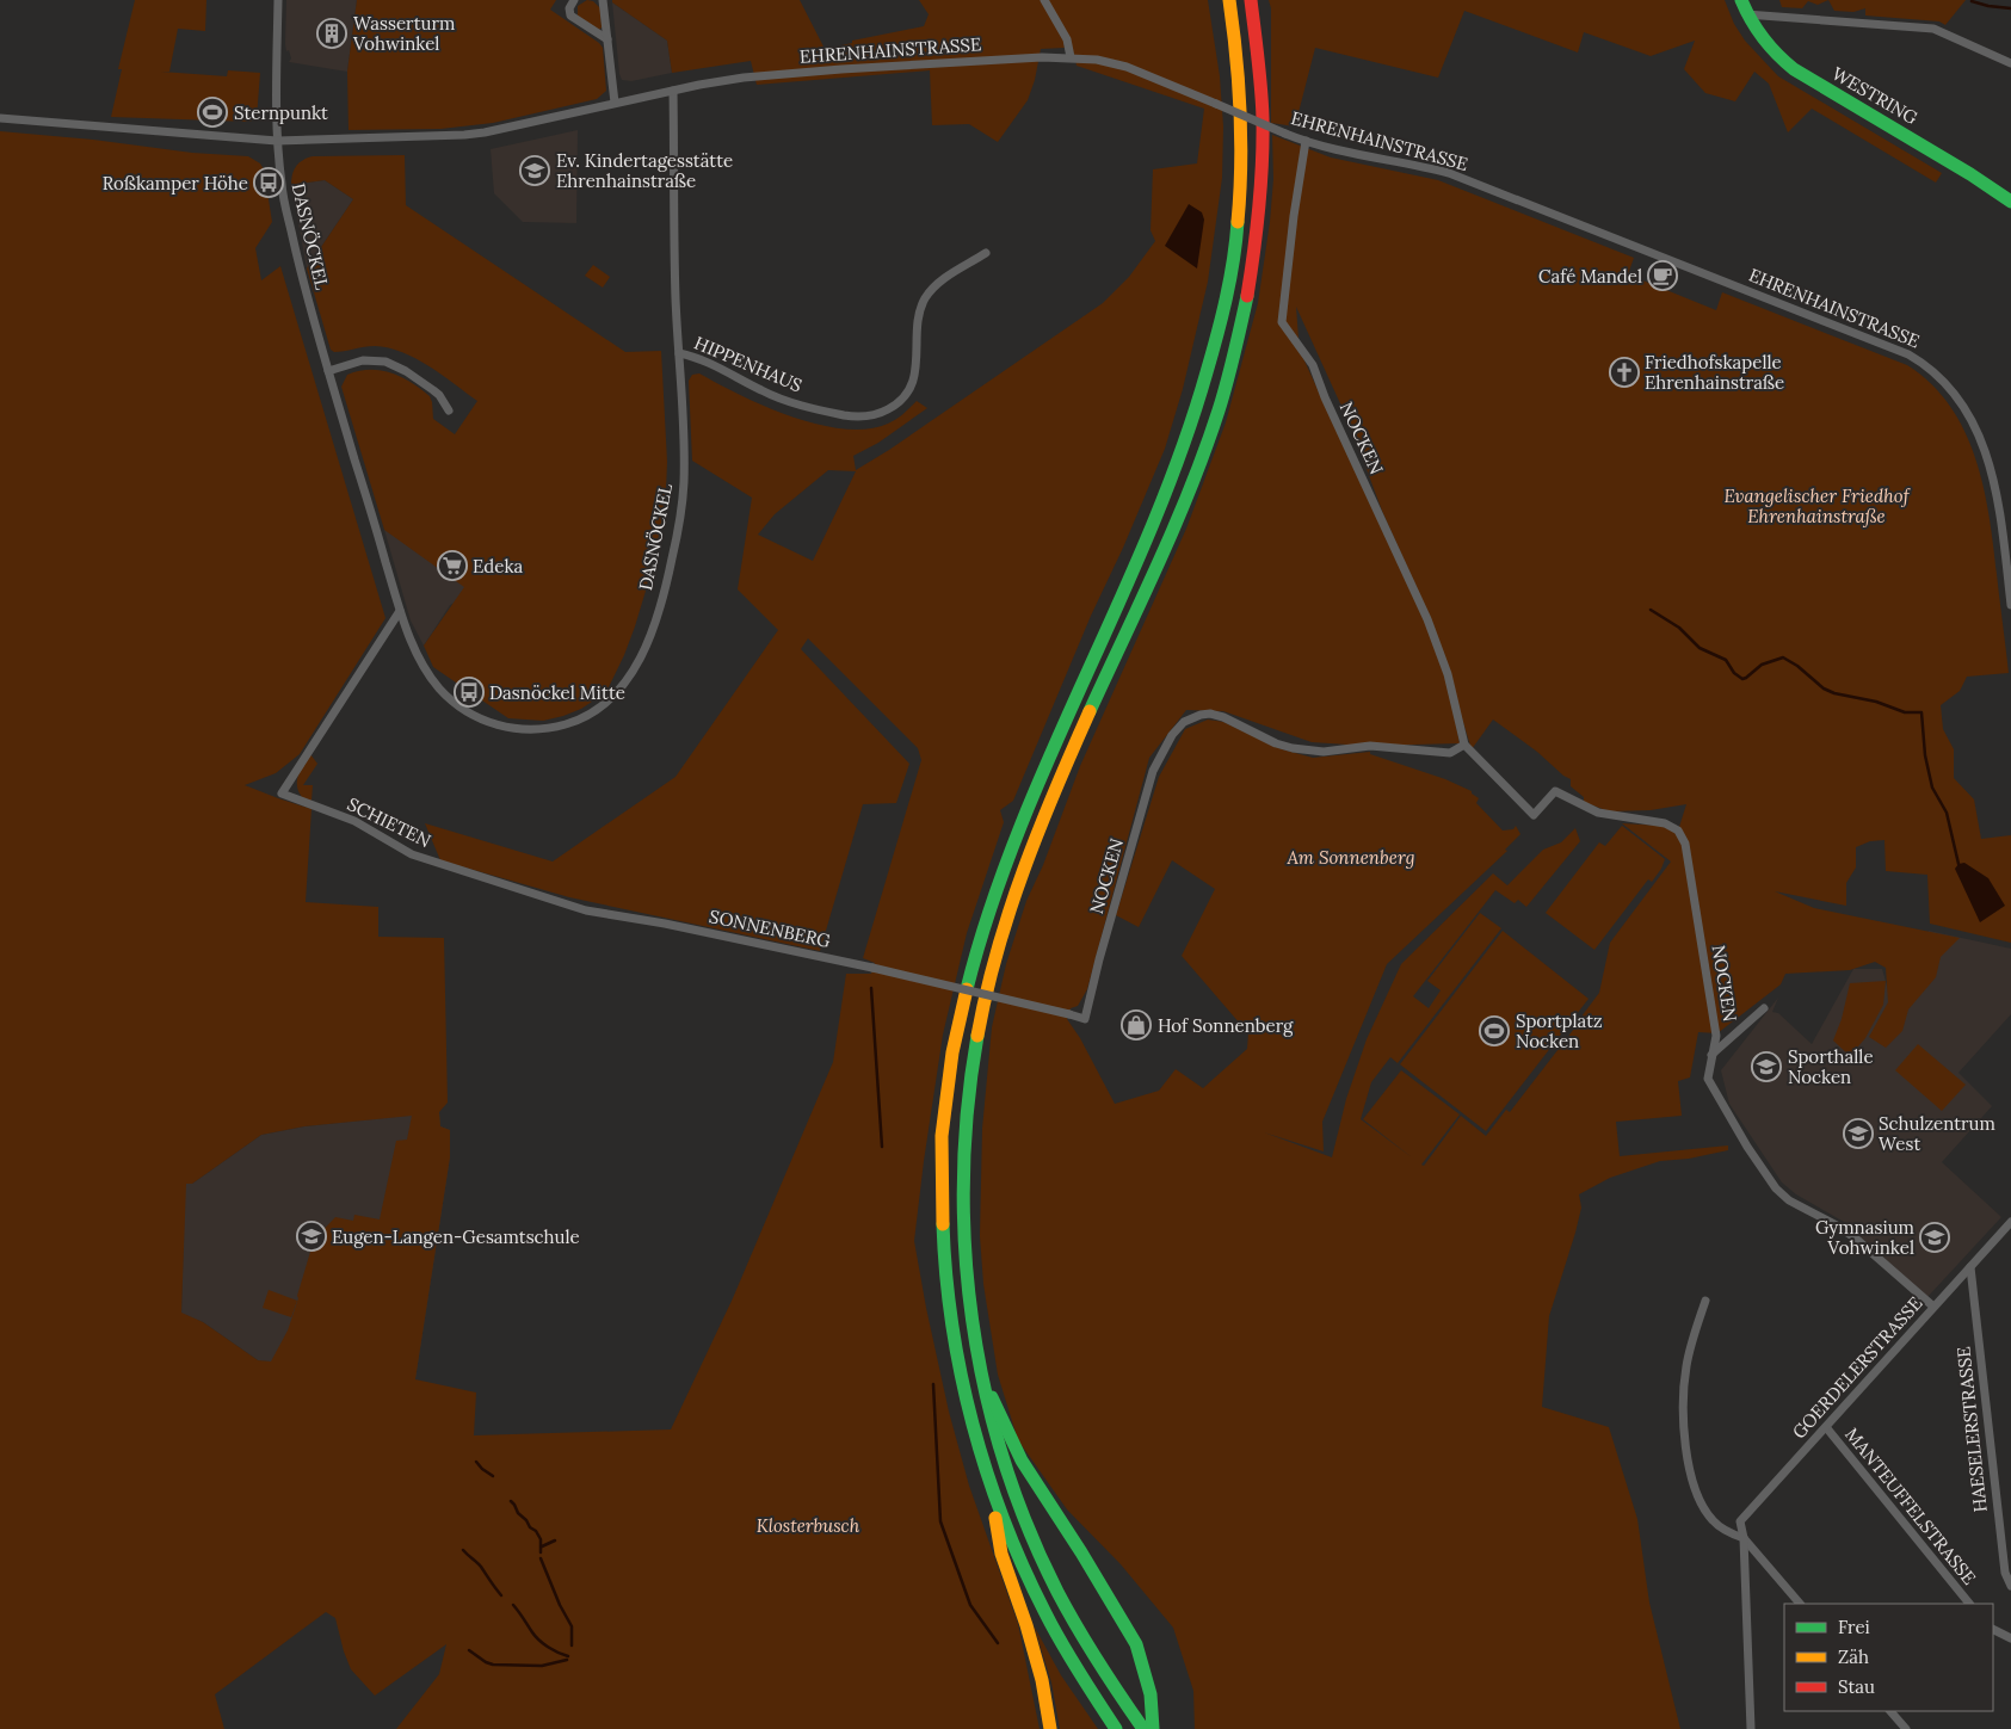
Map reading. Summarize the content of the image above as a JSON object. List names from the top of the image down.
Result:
{
  "streets": {
    "main road": ["WESTRING"],
    "street": [
      "EHRENHAINSTRASSE",
      "DASNÖCKEL",
      "HIPPENHAUS",
      "NOCKEN",
      "SCHIETEN",
      "SONNENBERG",
      "GOERDELERSTRASSE",
      "HAESELERSTRASSE",
      "MANTEUFFELSTRASSE"
    ]
  },
  "crossings": [
    ["EHRENHAINSTRASSE", "DASNÖCKEL"],
    ["EHRENHAINSTRASSE", "NOCKEN"],
    ["DASNÖCKEL", "HIPPENHAUS"],
    ["DASNÖCKEL", "SCHIETEN"],
    ["NOCKEN", "SONNENBERG"],
    ["NOCKEN", "GOERDELERSTRASSE"],
    ["SCHIETEN", "SONNENBERG"],
    ["GOERDELERSTRASSE", "HAESELERSTRASSE"],
    ["GOERDELERSTRASSE", "MANTEUFFELSTRASSE"]
  ],
  "parks": ["Evangelischer Friedhof Ehrenhainstraße", "Am Sonnenberg", "Klosterbusch"],
  "places": {
    "building": ["Wasserturm Vohwinkel"],
    "sports": ["Sternpunkt", "Sportplatz Nocken"],
    "school or university": [
      "Ev. Kindertagesstätte Ehrenhainstraße",
      "Sporthalle Nocken",
      "Schulzentrum West",
      "Eugen-Langen-Gesamtschule",
      "Gymnasium Vohwinkel"
    ],
    "bus stop": ["Roßkamper Höhe", "Dasnöckel Mitte"],
    "cafe": ["Café Mandel"],
    "church": ["Friedhofskapelle Ehrenhainstraße"],
    "supermarket": ["Edeka"],
    "shop": ["Hof Sonnenberg"]
  },
  "legend": ["Frei", "Zäh", "Stau"]
}
